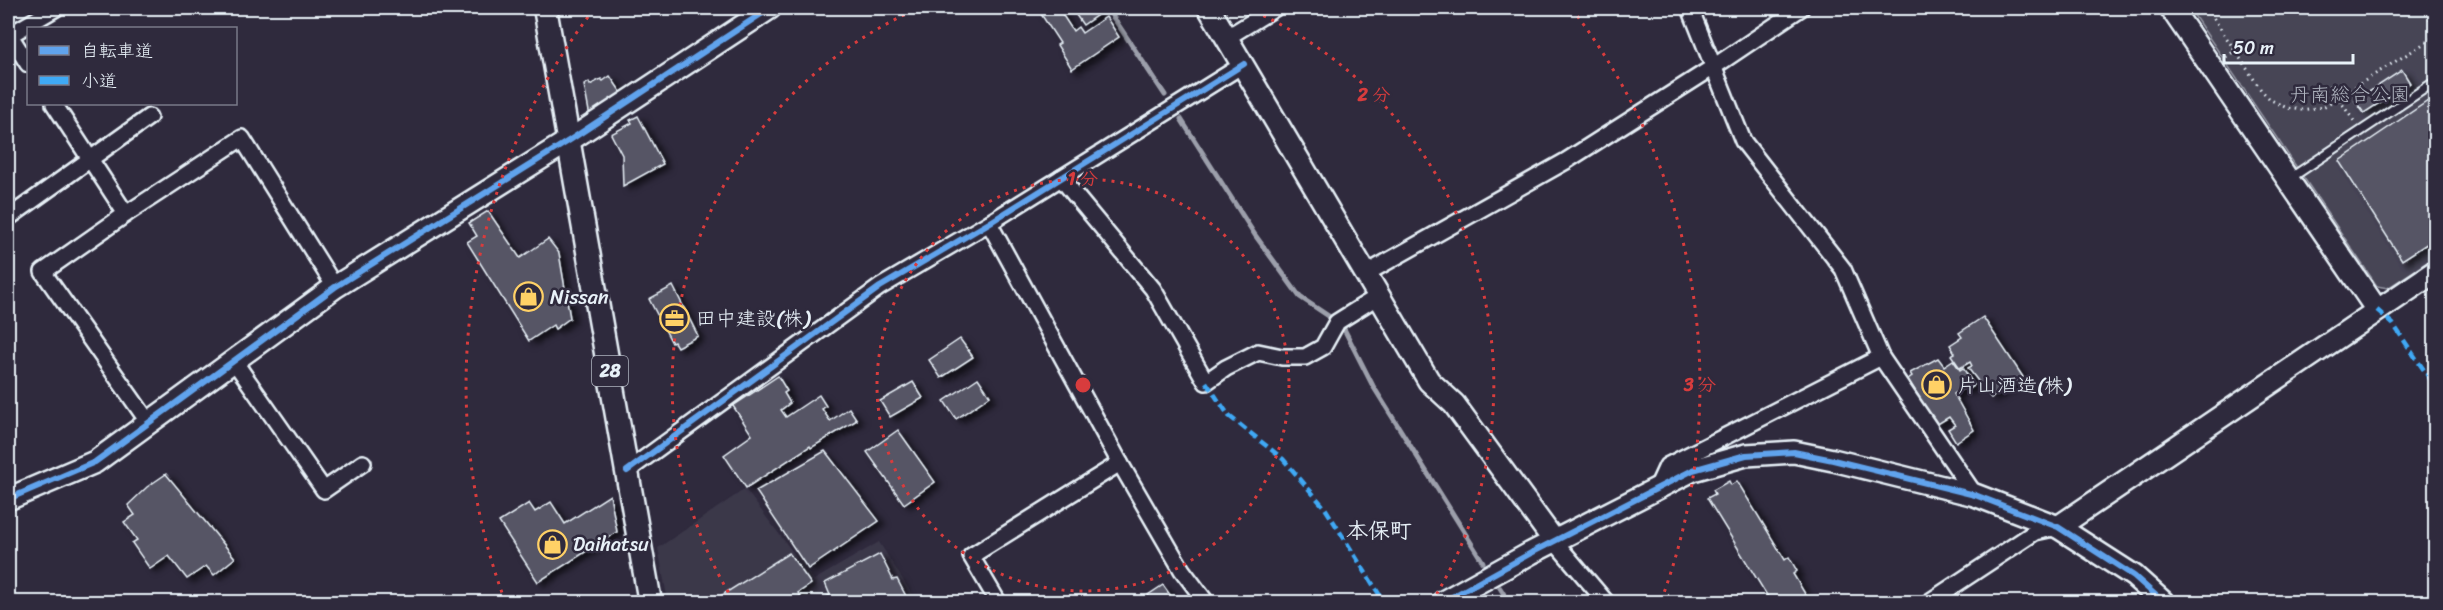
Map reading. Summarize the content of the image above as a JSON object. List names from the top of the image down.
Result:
{
  "streets": {
    "main road": ["28"]
  },
  "districts": ["本保町"],
  "parks": ["丹南総合公園"],
  "places": {
    "shop": ["Nissan", "片山酒造(株)", "Daihatsu"],
    "office": ["田中建設(株)"]
  },
  "legend": ["自転車道", "小道"],
  "scale_bar": "50 m",
  "rings": ["2 分", "1 分", "3 分"]
}
